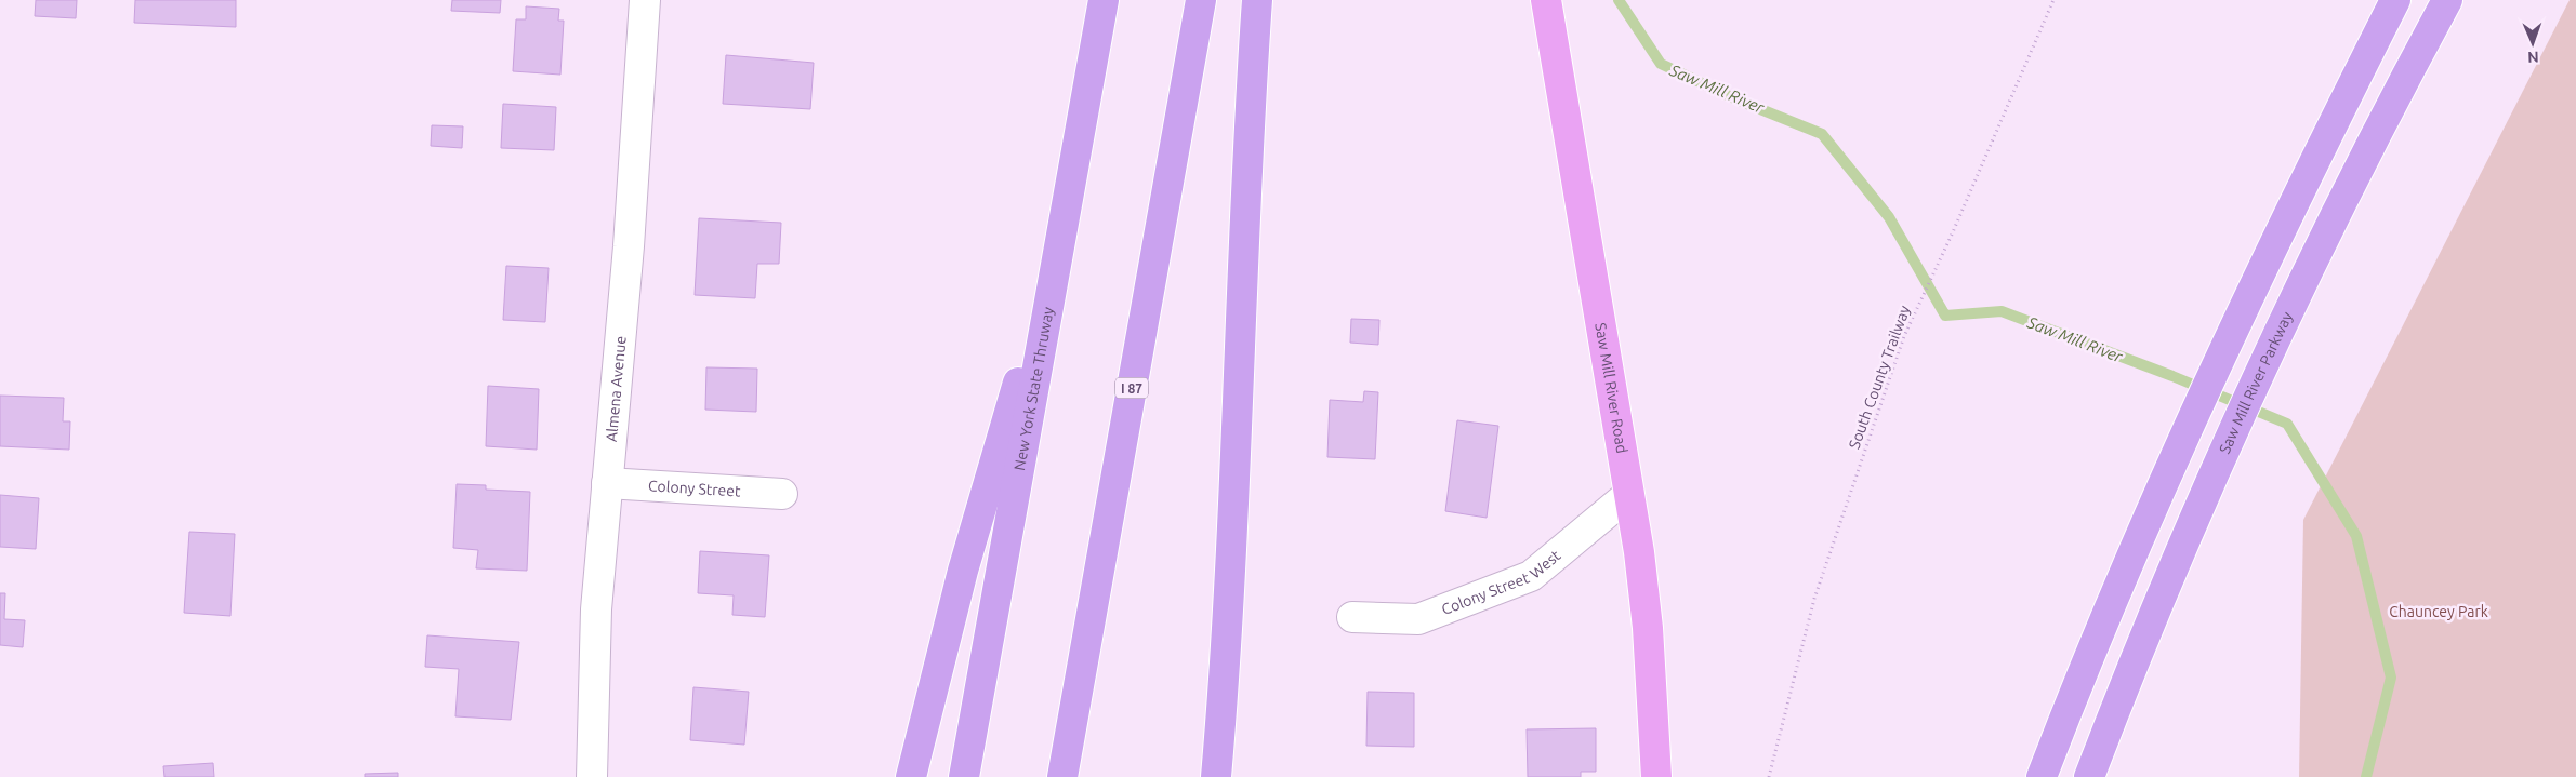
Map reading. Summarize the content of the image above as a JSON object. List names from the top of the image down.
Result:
{
  "streets": {
    "highway": ["Saw Mill River Parkway", "New York State Thruway", "I 87"],
    "main road": ["Saw Mill River Road"],
    "street": ["Almena Avenue", "Colony Street", "Colony Street West"],
    "path": ["South County Trailway"]
  },
  "crossings": [
    ["Saw Mill River Road", "Colony Street West"],
    ["Almena Avenue", "Colony Street"]
  ],
  "water": ["Saw Mill River"],
  "parks": ["Chauncey Park"],
  "north": "bottom"
}
